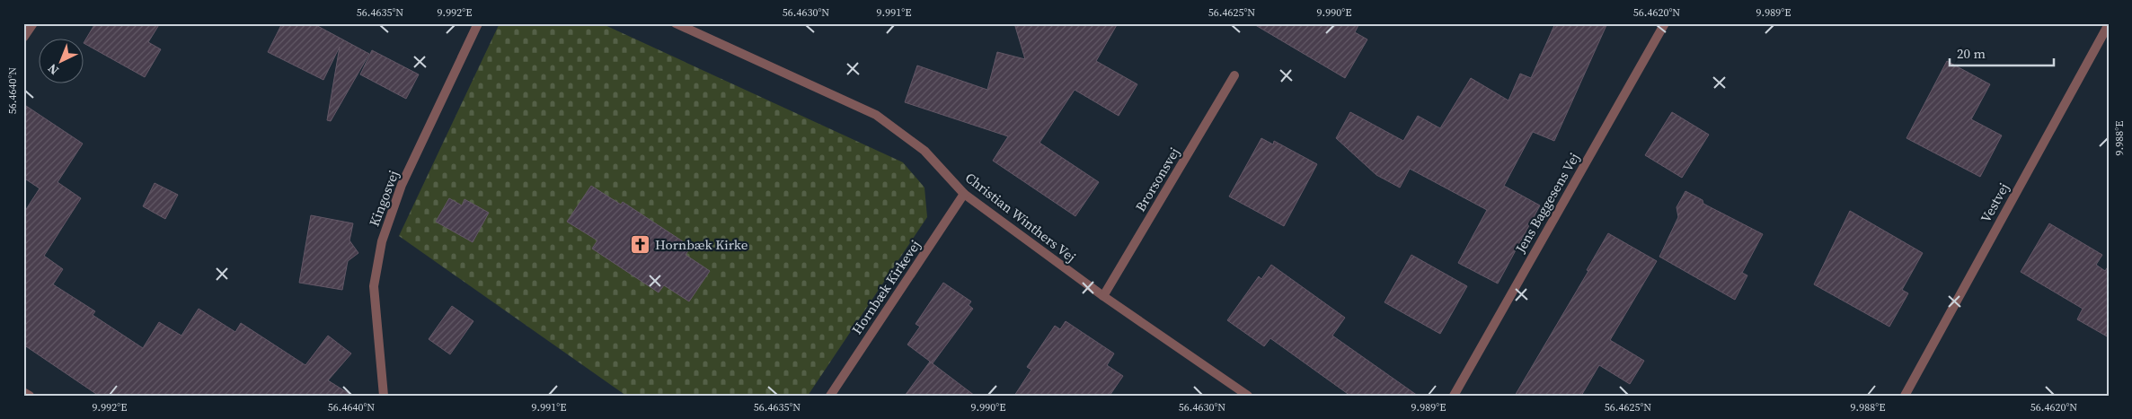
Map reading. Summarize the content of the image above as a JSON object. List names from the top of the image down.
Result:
{
  "streets": {
    "street": [
      "Brorsonsvej",
      "Kingosvej",
      "Jens Baggesens Vej",
      "Vestvej",
      "Christian Winthers Vej",
      "Hornbæk Kirkevej"
    ]
  },
  "crossings": [
    ["Brorsonsvej", "Christian Winthers Vej"],
    ["Christian Winthers Vej", "Hornbæk Kirkevej"]
  ],
  "places": {
    "church": ["Hornbæk Kirke"]
  },
  "scale_bar": "20 m",
  "north": "bottom left",
  "coordinates": [
    "56.4635°N",
    "9.992°E",
    "56.4630°N",
    "9.991°E",
    "56.4625°N",
    "9.990°E",
    "56.4620°N",
    "9.989°E",
    "56.4640°N",
    "9.988°E"
  ]
}
